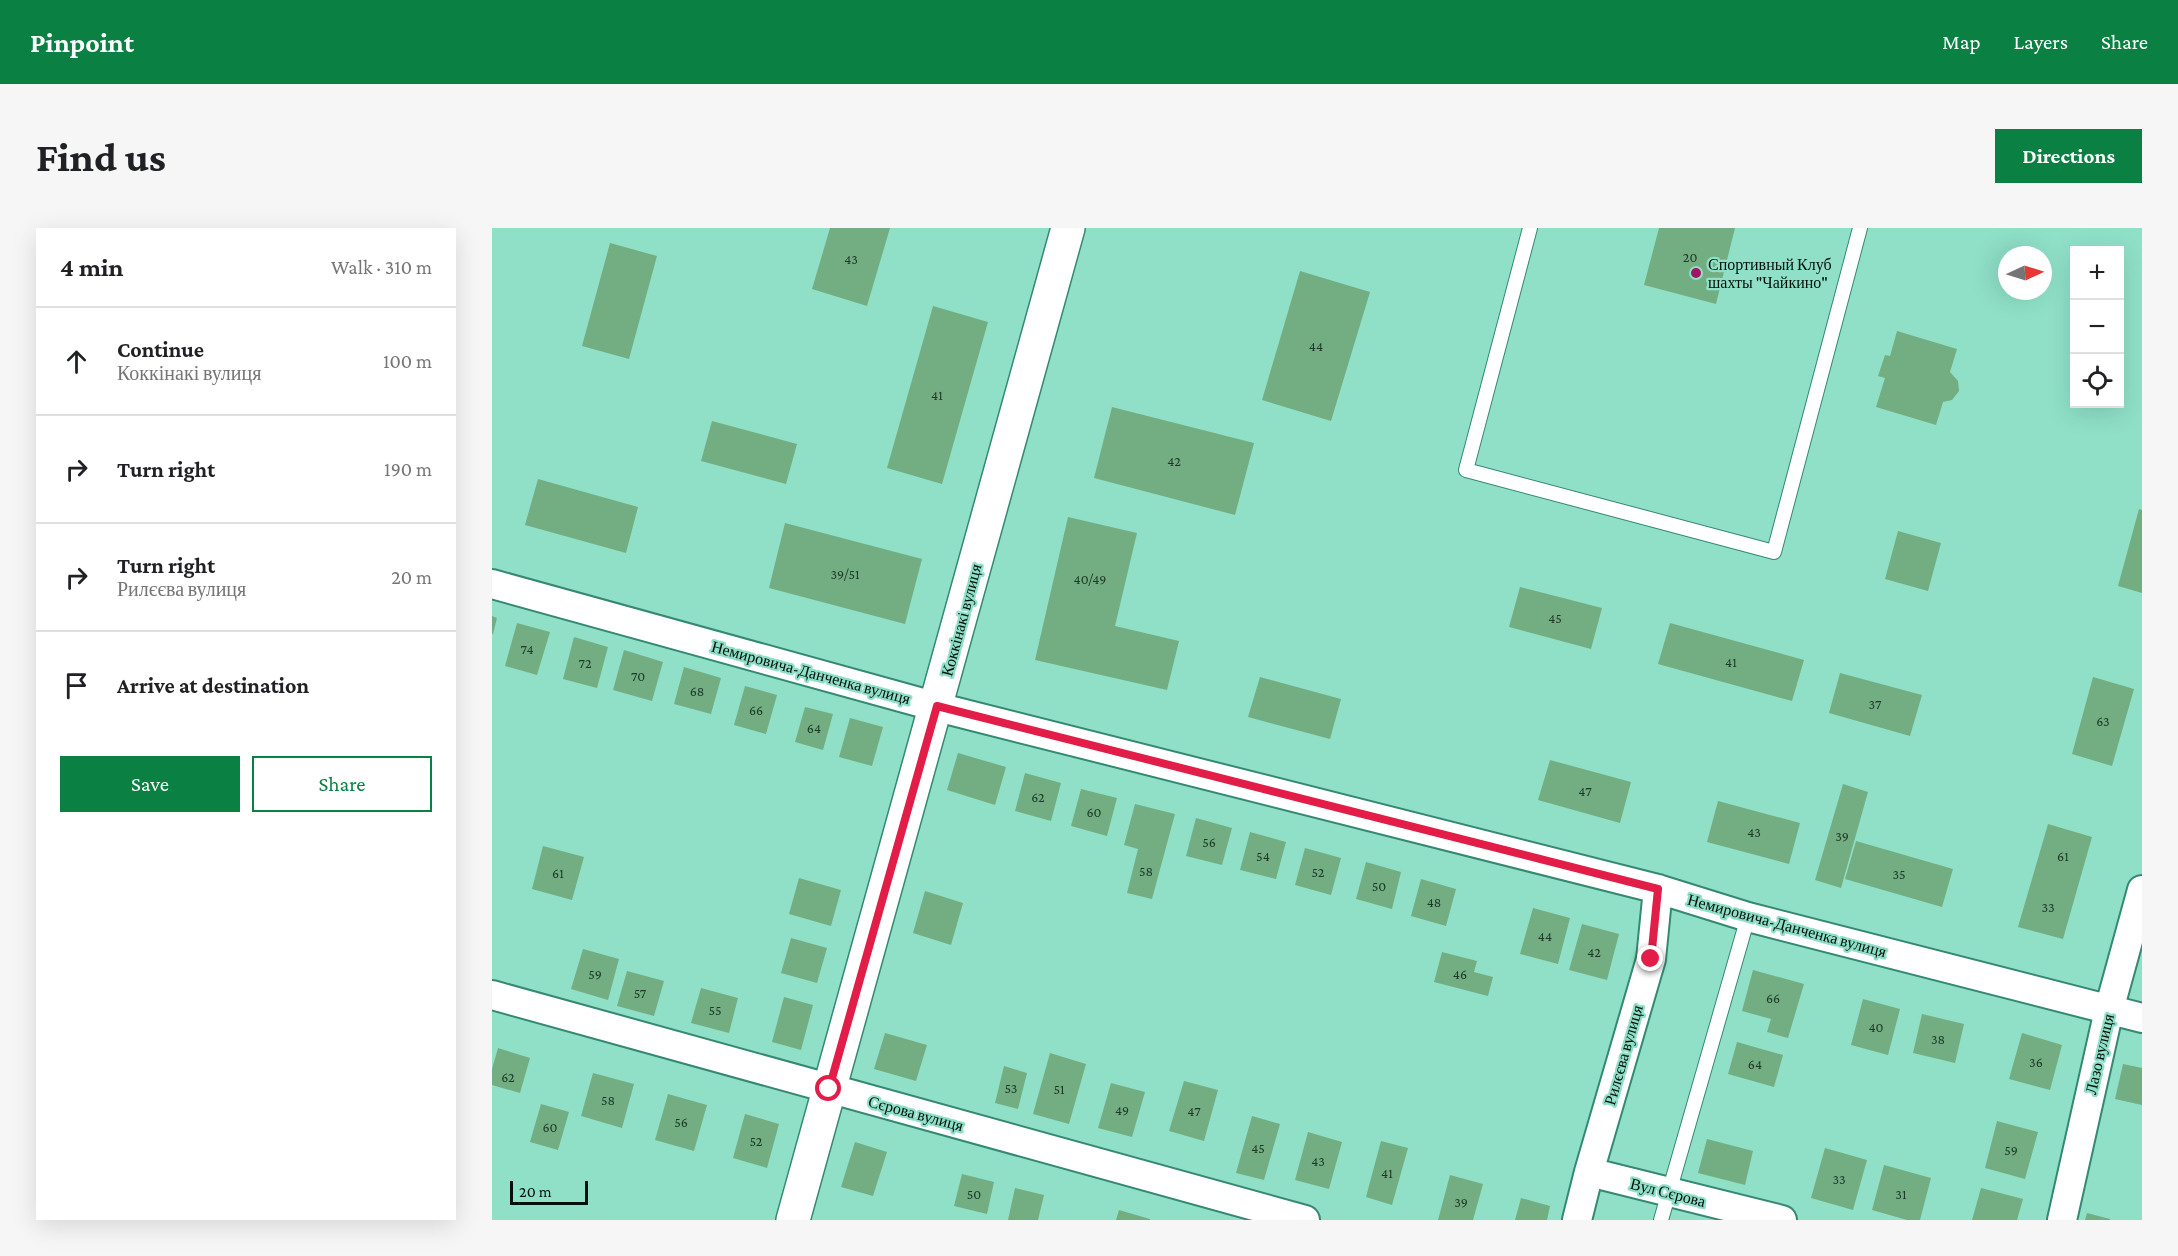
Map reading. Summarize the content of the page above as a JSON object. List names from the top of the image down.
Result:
{
  "streets": {
    "street": [
      "Коккінакі вулиця",
      "Немировича-Данченка вулиця",
      "Лазо вулиця",
      "Рилєєва вулиця",
      "Сєрова вулиця",
      "Вул Сєрова"
    ]
  },
  "crossings": [
    ["Коккінакі вулиця", "Немировича-Данченка вулиця"],
    ["Коккінакі вулиця", "Сєрова вулиця"],
    ["Немировича-Данченка вулиця", "Лазо вулиця"],
    ["Немировича-Данченка вулиця", "Рилєєва вулиця"],
    ["Рилєєва вулиця", "Вул Сєрова"]
  ],
  "places": ["Спортивный Клуб шахты \"Чайкино\""],
  "house_numbers": [
    "20",
    "43",
    "44",
    "41",
    "42",
    "39/51",
    "40/49",
    "45",
    "74",
    "41",
    "72",
    "70",
    "68",
    "37",
    "66",
    "63",
    "64",
    "47",
    "62",
    "60",
    "43",
    "39",
    "56",
    "54",
    "61",
    "58",
    "52",
    "61",
    "35",
    "50",
    "48",
    "33",
    "44",
    "42",
    "59",
    "46",
    "57",
    "66",
    "55",
    "40",
    "38",
    "36",
    "64",
    "62",
    "53",
    "51",
    "58",
    "49",
    "47",
    "56",
    "60",
    "52",
    "45",
    "59",
    "43",
    "41",
    "33",
    "50",
    "31",
    "39"
  ],
  "scale_bar": "20 m",
  "north": "right",
  "page": {
    "header": "Pinpoint",
    "nav": ["Map", "Layers", "Share"],
    "buttons": [
      "Directions",
      ["Save", "Share"]
    ],
    "title": "Find us",
    "heading": ["4 min", "Walk · 310 m"],
    "map_buttons": ["+", "−"],
    "list": [
      ["Continue", "Коккінакі вулиця", "100 m"],
      ["Turn right", "190 m"],
      ["Turn right", "Рилєєва вулиця", "20 m"],
      "Arrive at destination"
    ],
    "scale": "20 m"
  }
}
